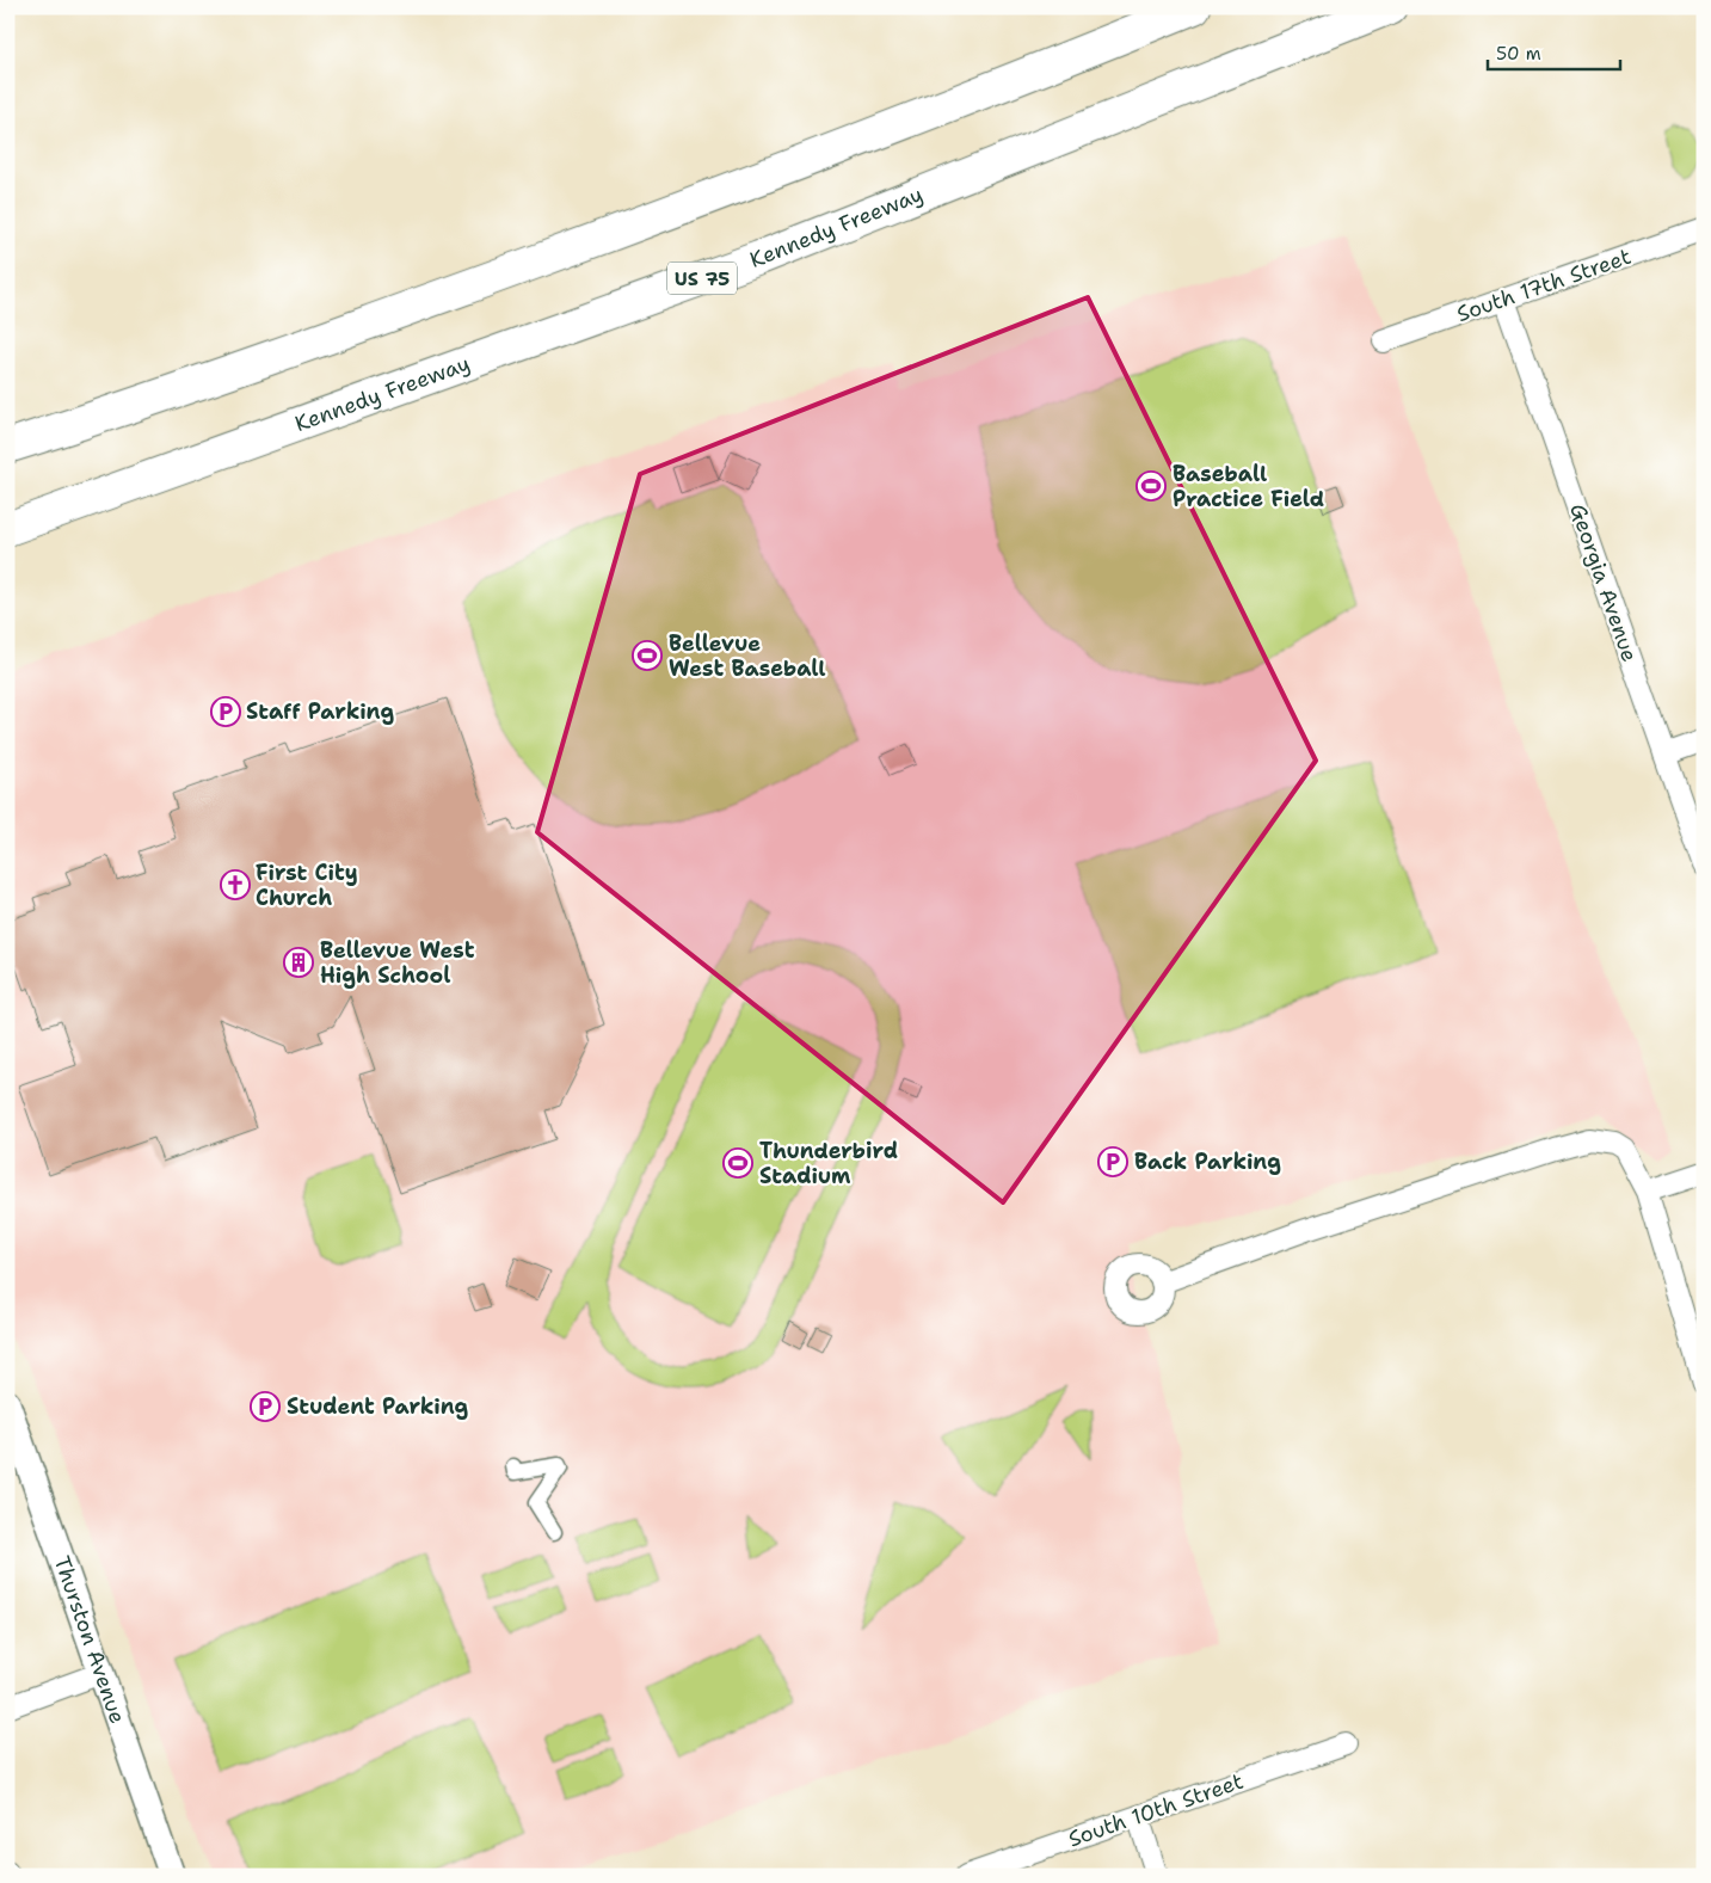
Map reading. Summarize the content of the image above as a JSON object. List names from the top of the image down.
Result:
{
  "streets": {
    "highway": ["Kennedy Freeway", "US 75"],
    "street": [
      "South 17th Street",
      "Georgia Avenue",
      "Thurston Avenue",
      "South 10th Street"
    ]
  },
  "crossings": [
    ["South 17th Street", "Georgia Avenue"]
  ],
  "places": {
    "sports": ["Baseball Practice Field", "Bellevue West Baseball", "Thunderbird Stadium"],
    "parking": ["Staff Parking", "Back Parking", "Student Parking"],
    "church": ["First City Church"],
    "building": ["Bellevue West High School"]
  },
  "scale_bar": "50 m"
}
